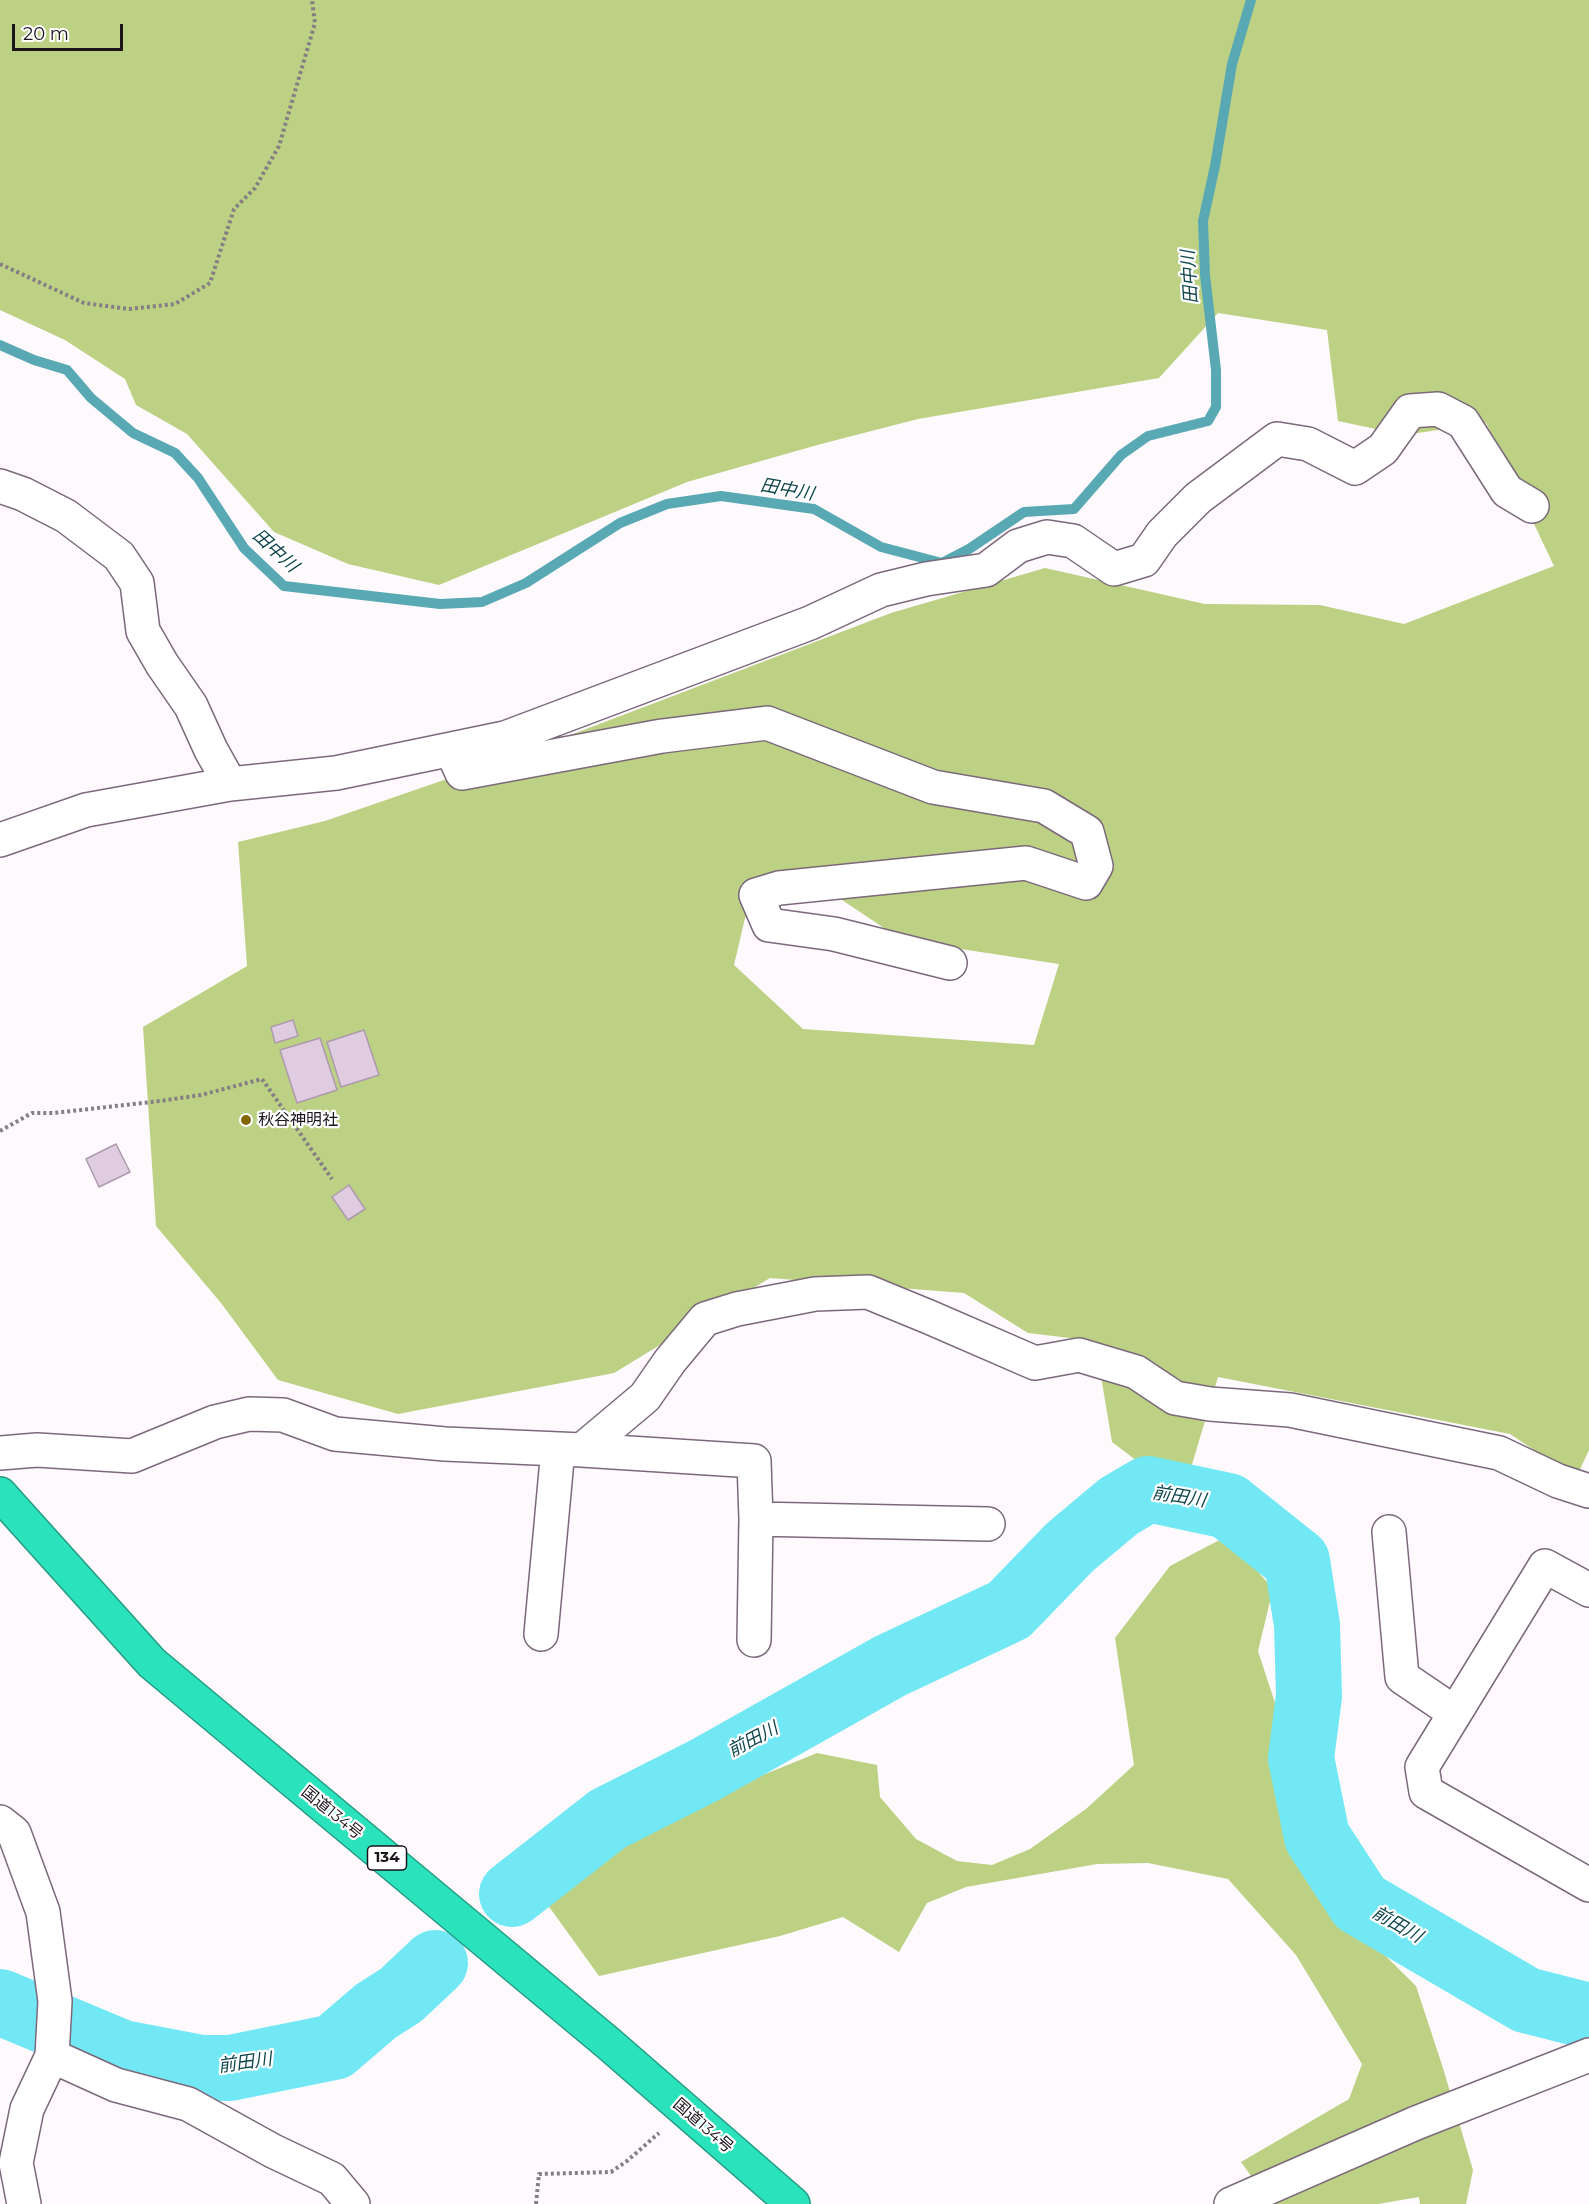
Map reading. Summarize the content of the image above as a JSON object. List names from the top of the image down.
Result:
{
  "streets": {
    "highway": ["国道134号", "134"]
  },
  "water": ["田中川", "前田川"],
  "places": ["秋谷神明社"],
  "scale_bar": "20 m"
}
